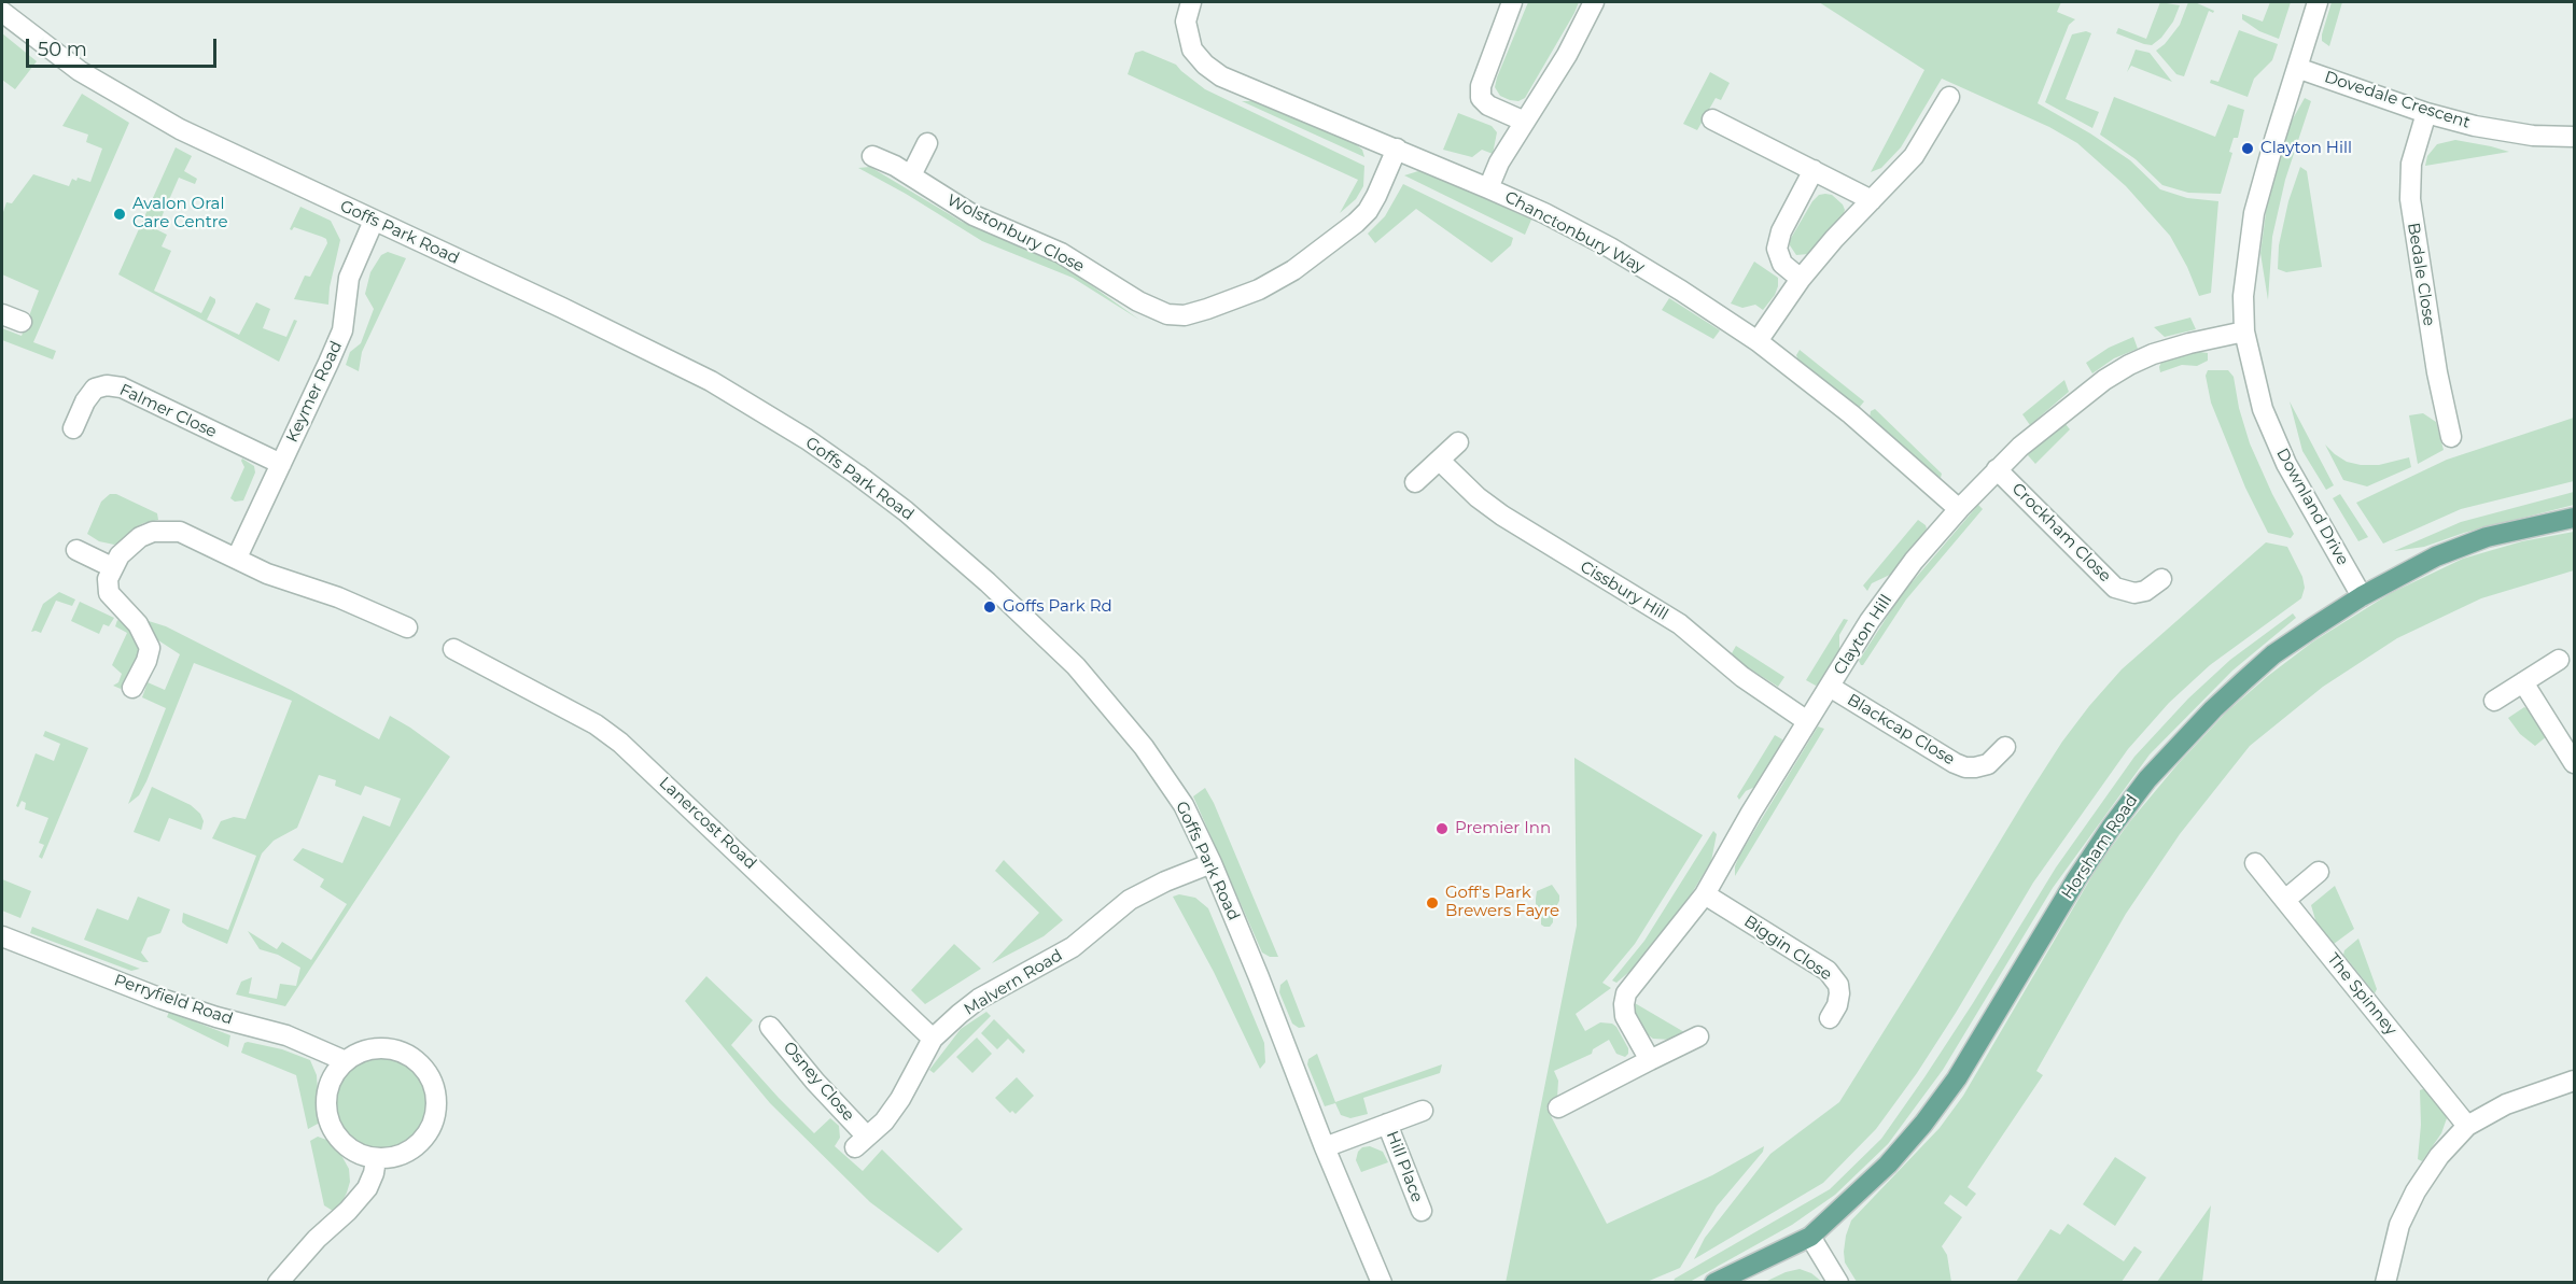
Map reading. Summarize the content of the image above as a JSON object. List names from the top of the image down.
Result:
{
  "streets": {
    "main road": ["Horsham Road"],
    "street": [
      "Dovedale Crescent",
      "Goffs Park Road",
      "Chanctonbury Way",
      "Wolstonbury Close",
      "Bedale Close",
      "Keymer Road",
      "Falmer Close",
      "Downland Drive",
      "Crockham Close",
      "Cissbury Hill",
      "Clayton Hill",
      "Blackcap Close",
      "Lanercost Road",
      "Biggin Close",
      "Malvern Road",
      "The Spinney",
      "Perryfield Road",
      "Osney Close",
      "Hill Place"
    ]
  },
  "crossings": [
    ["Dovedale Crescent", "Bedale Close"],
    ["Dovedale Crescent", "Downland Drive"],
    ["Goffs Park Road", "Keymer Road"],
    ["Goffs Park Road", "Malvern Road"],
    ["Goffs Park Road", "Hill Place"],
    ["Chanctonbury Way", "Wolstonbury Close"],
    ["Chanctonbury Way", "Clayton Hill"],
    ["Keymer Road", "Falmer Close"],
    ["Downland Drive", "Clayton Hill"],
    ["Downland Drive", "Horsham Road"],
    ["Crockham Close", "Clayton Hill"],
    ["Cissbury Hill", "Clayton Hill"],
    ["Clayton Hill", "Blackcap Close"],
    ["Clayton Hill", "Biggin Close"],
    ["Lanercost Road", "Malvern Road"],
    ["Malvern Road", "Osney Close"]
  ],
  "places": [
    "Clayton Hill",
    "Avalon Oral Care Centre",
    "Goffs Park Rd",
    "Premier Inn",
    "Goff's Park Brewers Fayre"
  ],
  "scale_bar": "50 m"
}
